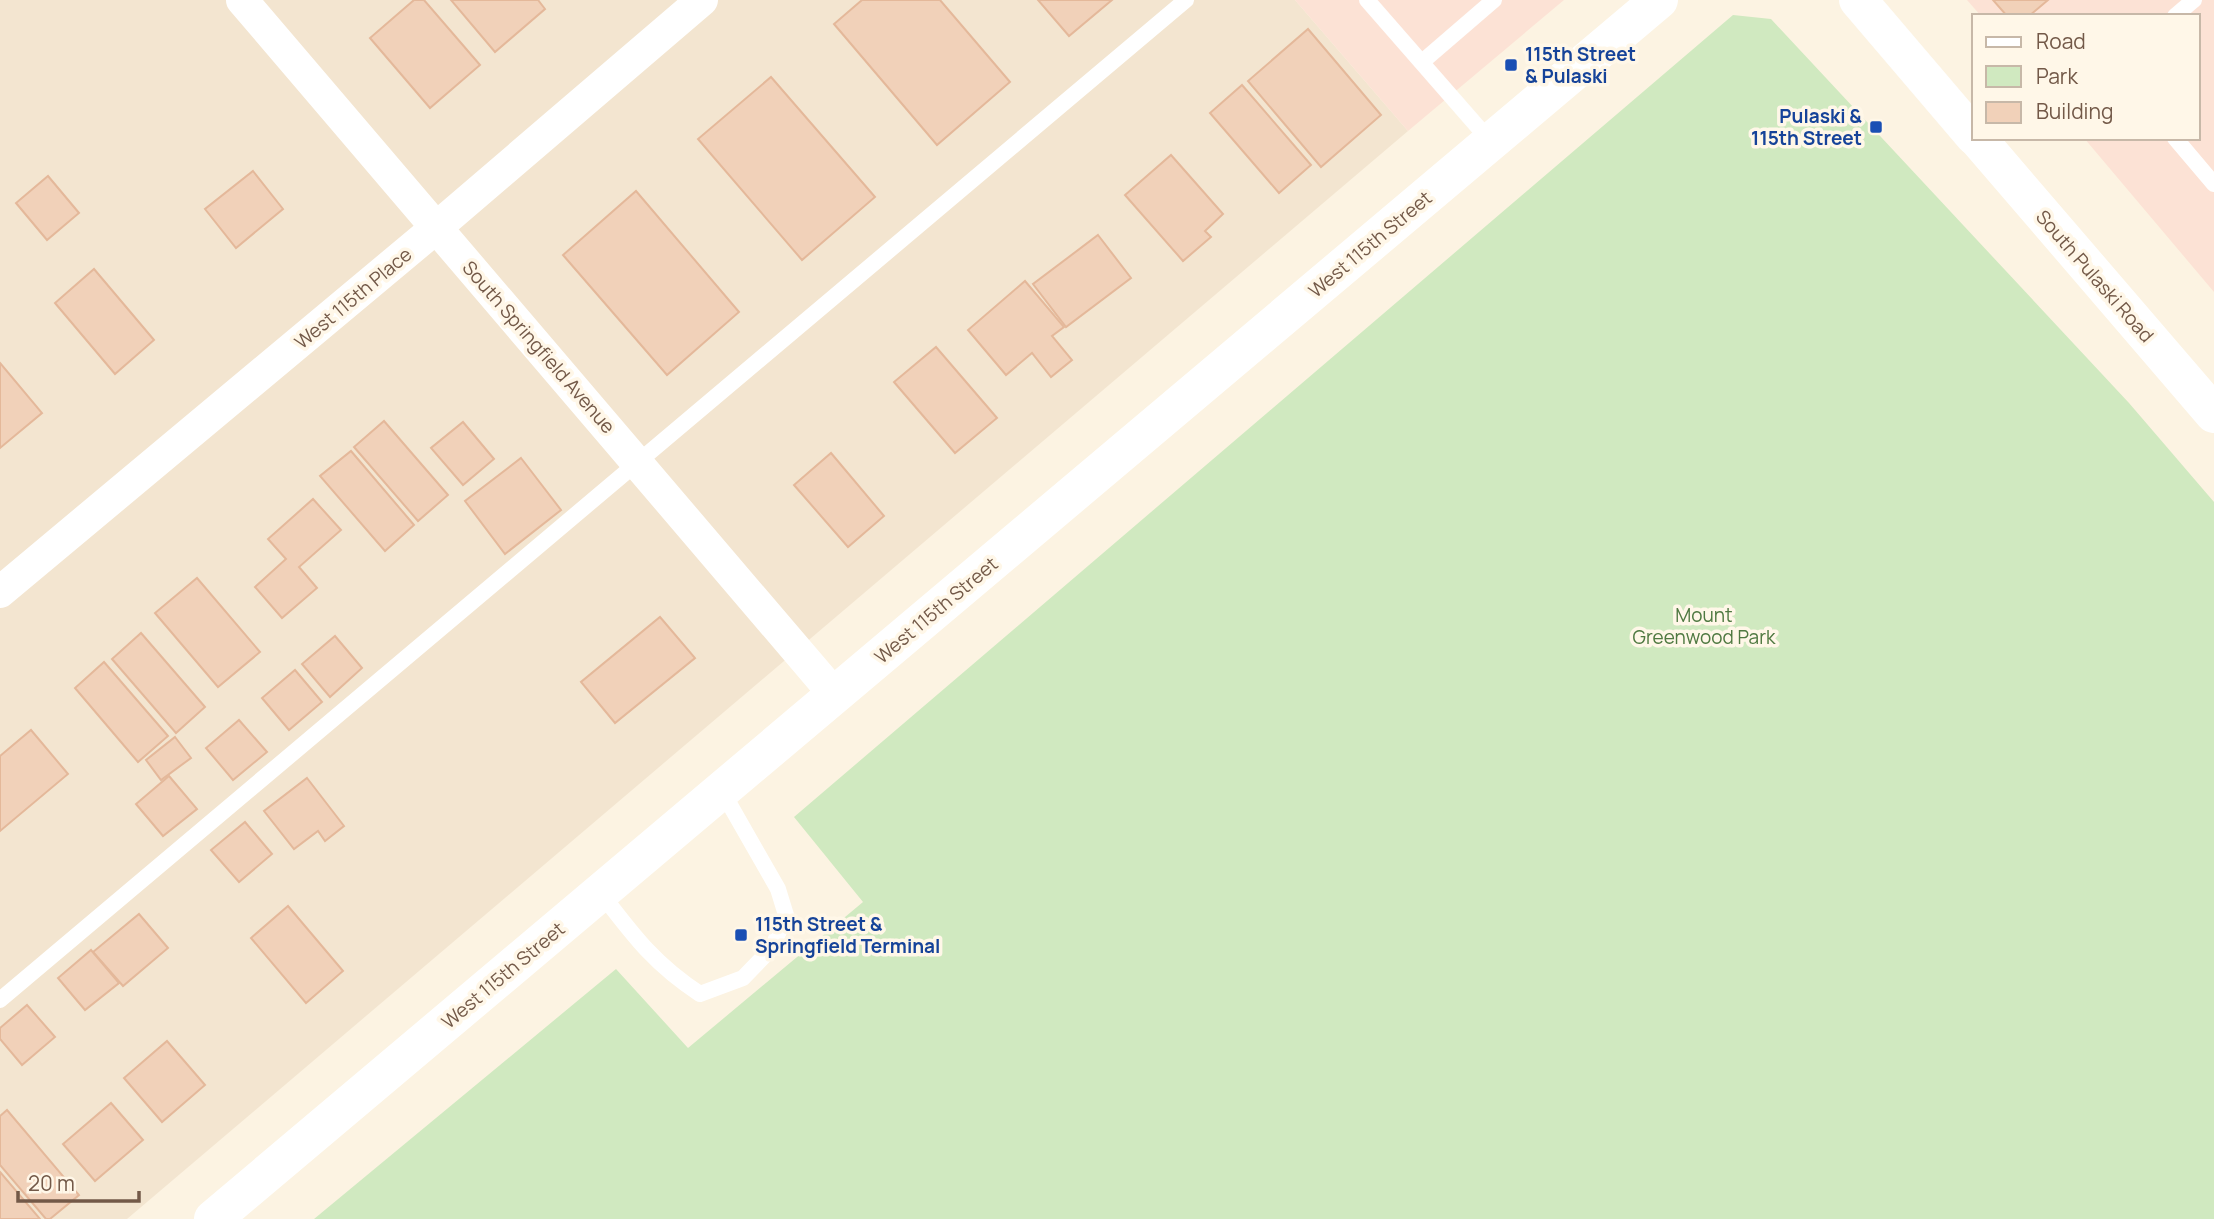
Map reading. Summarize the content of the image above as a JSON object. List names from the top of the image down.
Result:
{
  "streets": {
    "street": [
      "West 115th Street",
      "South Pulaski Road",
      "West 115th Place",
      "South Springfield Avenue"
    ]
  },
  "crossings": [
    ["West 115th Street", "South Springfield Avenue"],
    ["West 115th Place", "South Springfield Avenue"]
  ],
  "parks": ["Mount Greenwood Park"],
  "places": {
    "transit": ["115th Street & Pulaski", "Pulaski & 115th Street", "115th Street & Springfield Terminal"]
  },
  "legend": ["Road", "Park", "Building"],
  "scale_bar": "20 m"
}
